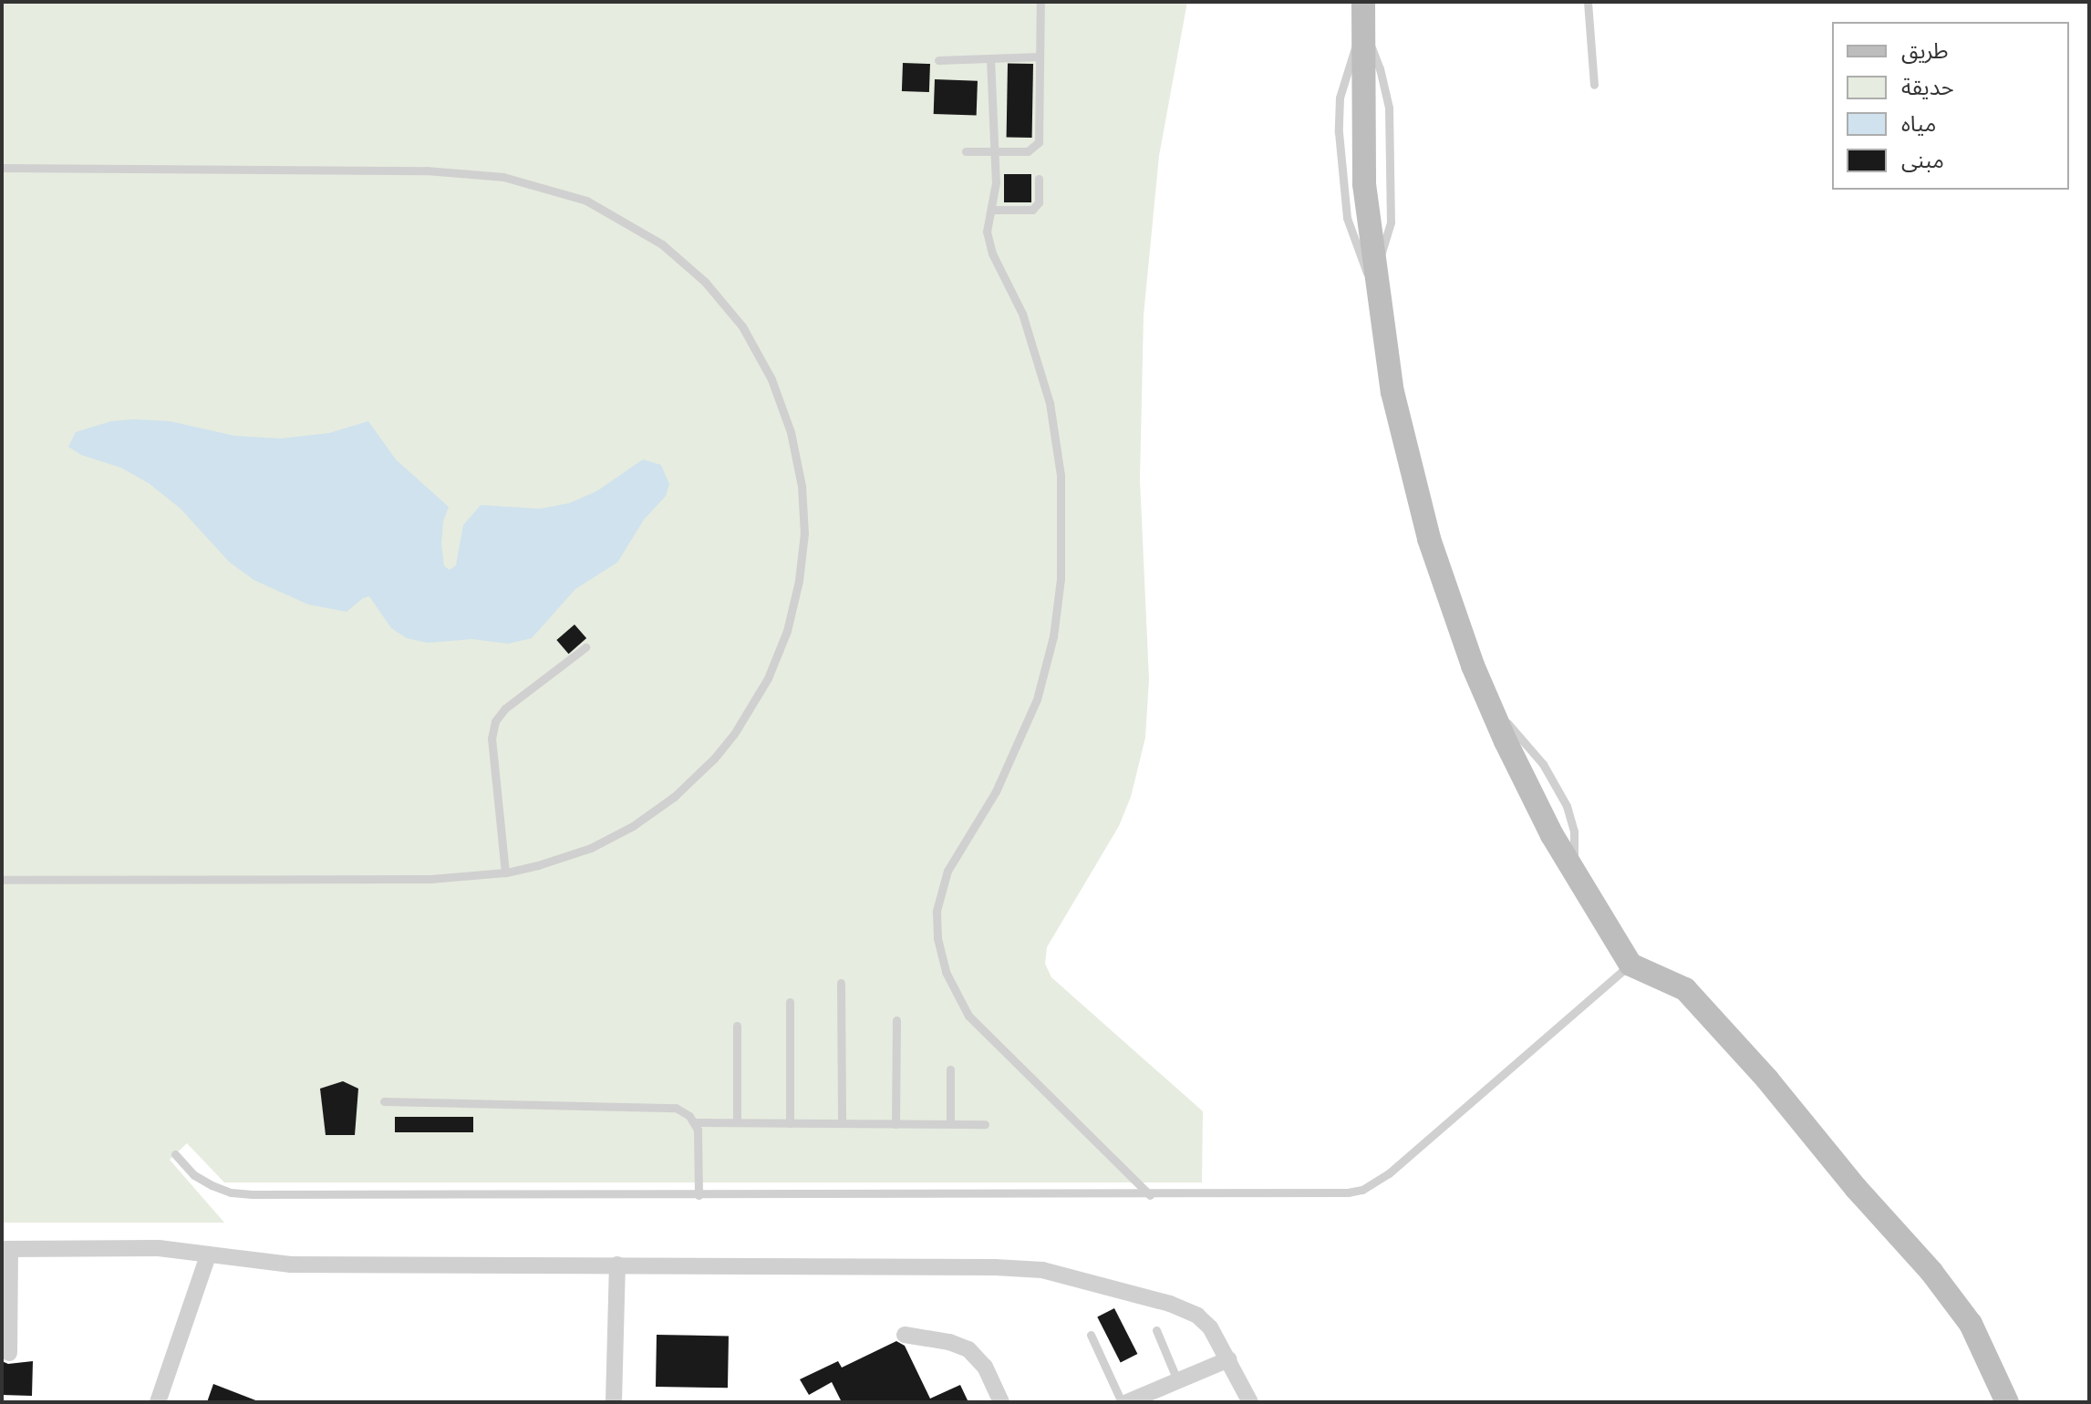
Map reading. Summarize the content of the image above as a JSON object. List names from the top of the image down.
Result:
{
  "legend": [
    "طريق",
    "حديقة",
    "مياه",
    "مبنى"
  ]
}
